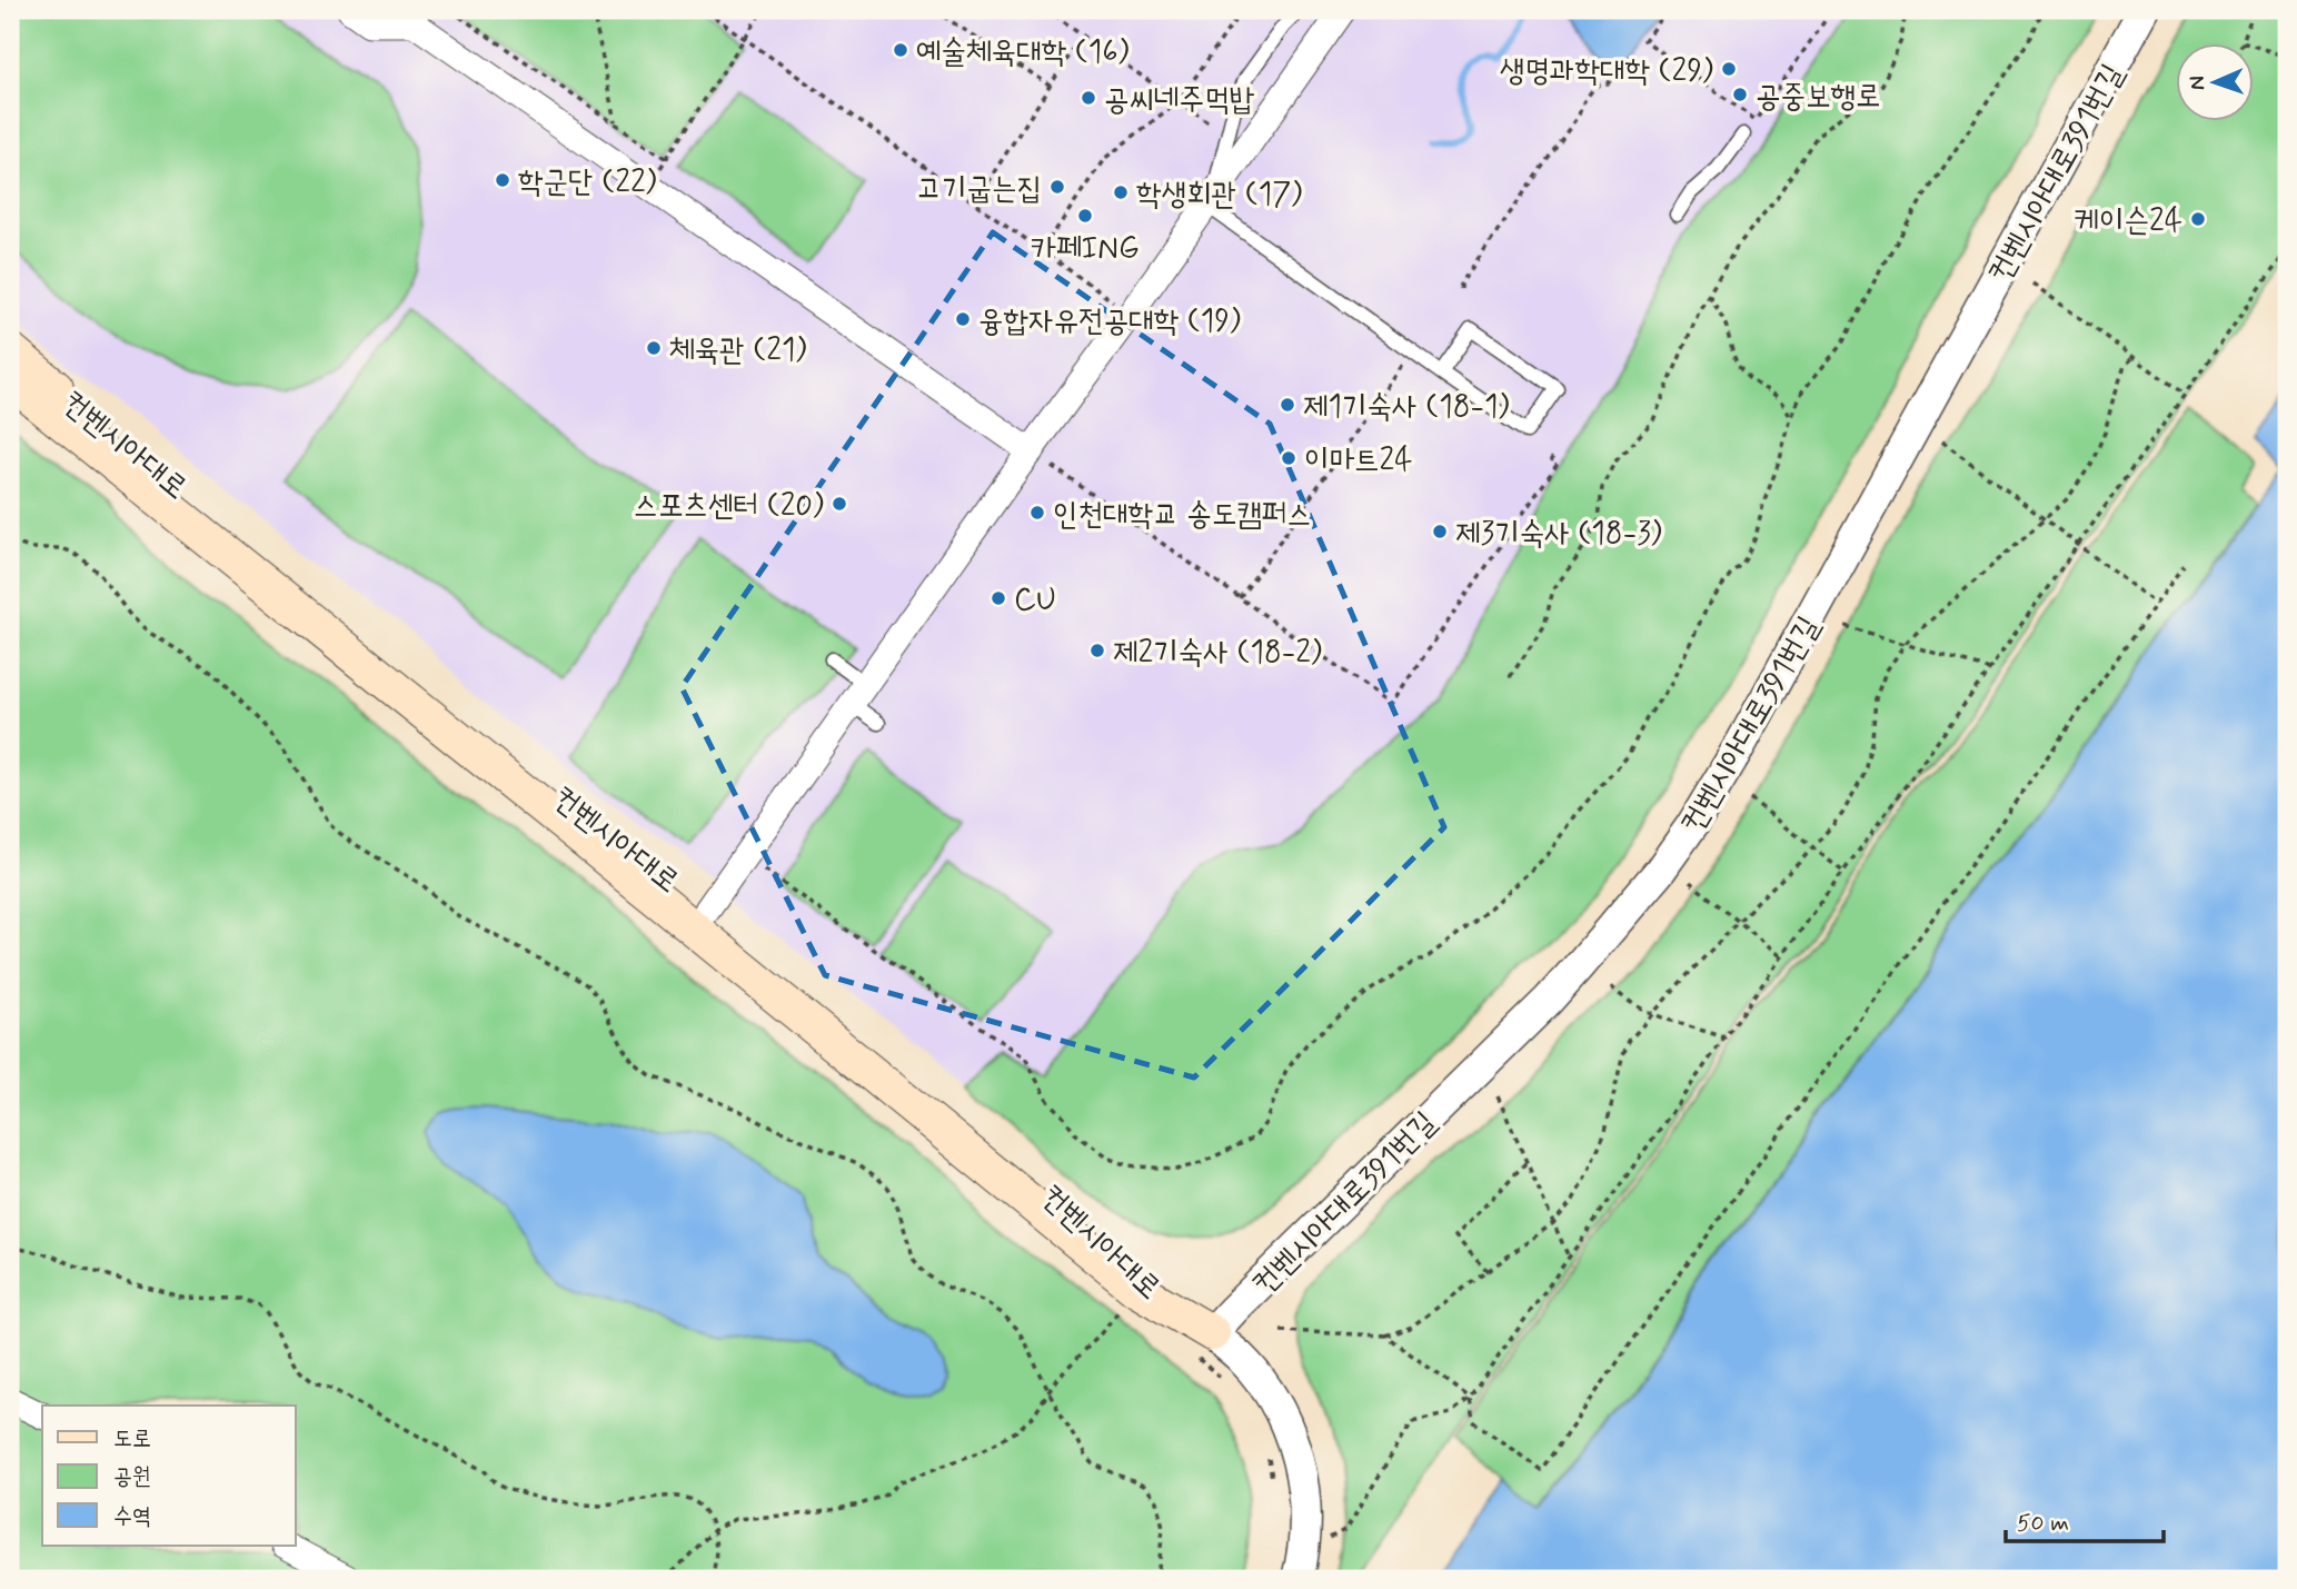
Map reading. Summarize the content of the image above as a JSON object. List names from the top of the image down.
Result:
{
  "streets": {
    "main road": ["컨벤시아대로"],
    "street": ["컨벤시아대로391번길"]
  },
  "places": [
    "예술체육대학 (16)",
    "생명과학대학 (29)",
    "공중보행로",
    "공씨네주먹밥",
    "학군단 (22)",
    "고기굽는집",
    "학생회관 (17)",
    "카페ING",
    "케이슨24",
    "융합자유전공대학 (19)",
    "체육관 (21)",
    "제1기숙사 (18-1)",
    "이마트24",
    "스포츠센터 (20)",
    "인천대학교 송도캠퍼스",
    "제3기숙사 (18-3)",
    "CU",
    "제2기숙사 (18-2)"
  ],
  "legend": ["도로", "공원", "수역"],
  "scale_bar": "50 m",
  "north": "left"
}
